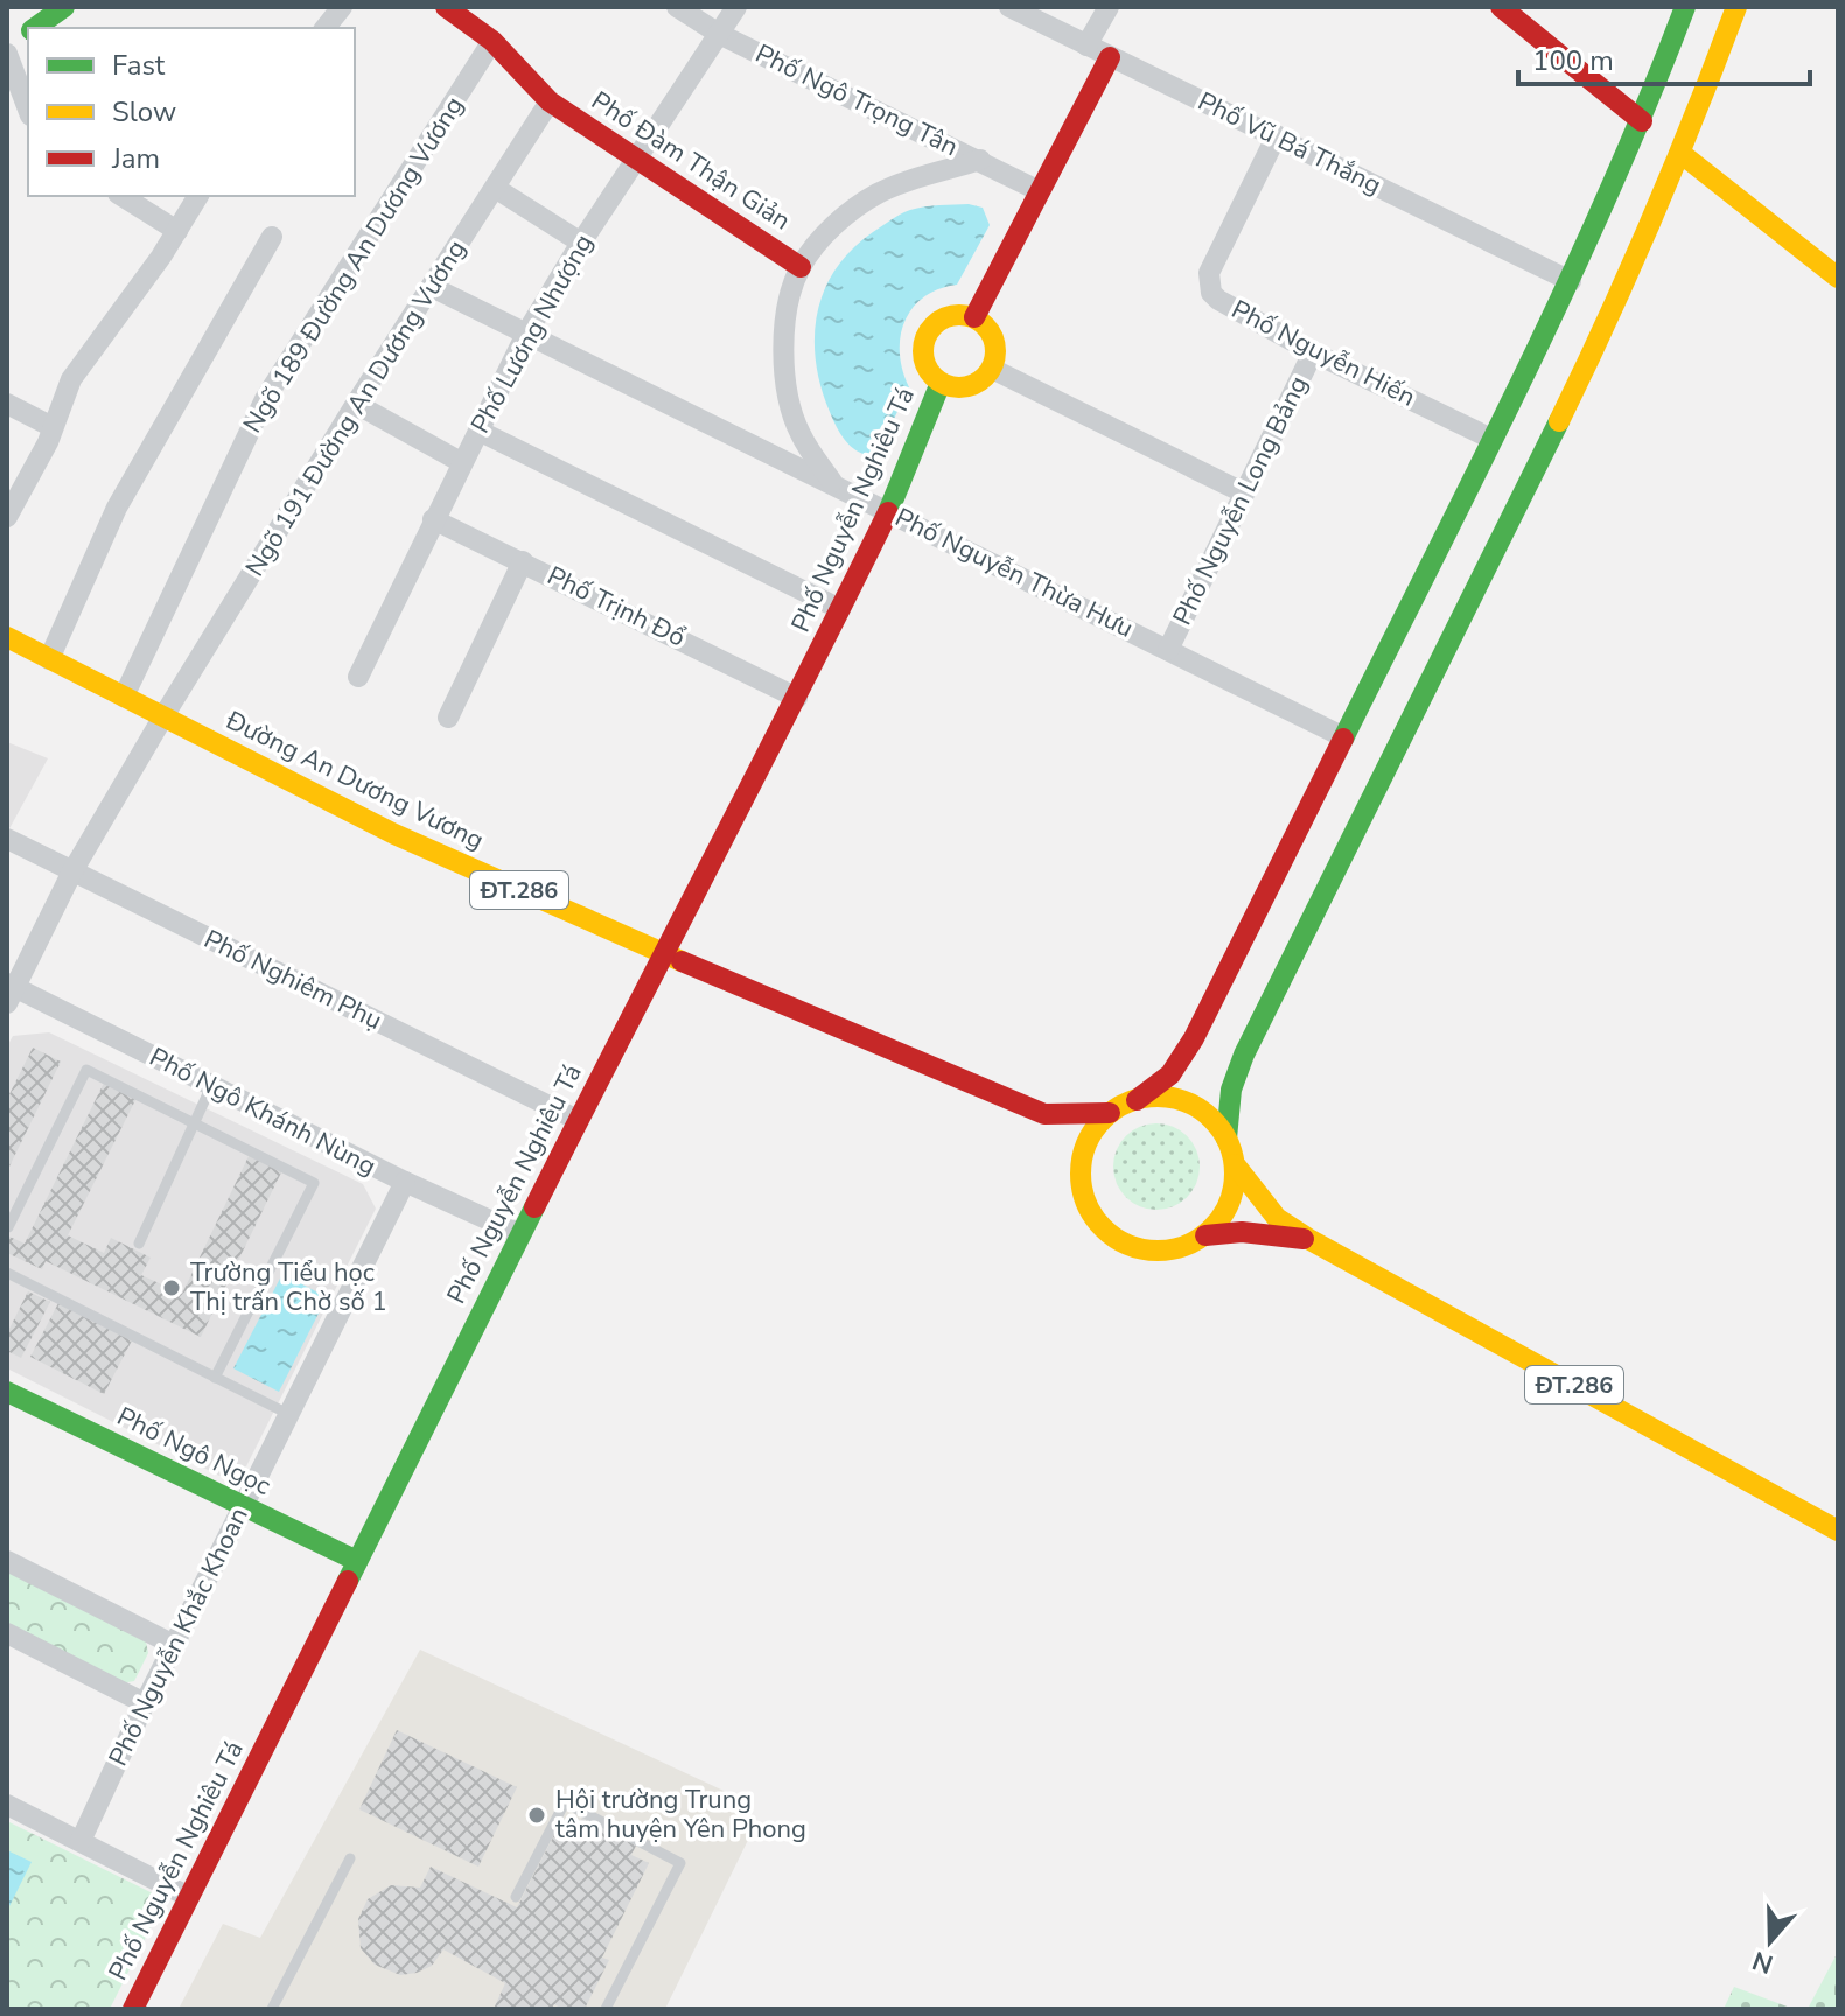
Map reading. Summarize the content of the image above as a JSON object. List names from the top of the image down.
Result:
{
  "streets": {
    "main road": [
      "Phố Đàm Thận Giản",
      "Phố Nguyễn Nghiêu Tá",
      "Đường An Dương Vương",
      "ĐT.286",
      "Phố Ngô Ngọc"
    ],
    "street": [
      "Phố Ngô Trọng Tân",
      "Phố Vũ Bá Thắng",
      "Ngõ 189 Đường An Dương Vương",
      "Phố Lương Nhượng",
      "Phố Nguyễn Hiến",
      "Ngõ 191 Đường An Dương Vương",
      "Phố Nguyễn Long Bảng",
      "Phố Nguyễn Thừa Hưu",
      "Phố Trịnh Đổ",
      "Phố Nghiêm Phụ",
      "Phố Ngô Khánh Nùng",
      "Phố Nguyễn Khắc Khoan"
    ]
  },
  "crossings": [
    ["Phố Ngô Trọng Tân", "Phố Lương Nhượng"],
    ["Phố Vũ Bá Thắng", "Phố Nguyễn Hiến"],
    ["Phố Đàm Thận Giản", "Ngõ 189 Đường An Dương Vương"],
    ["Phố Đàm Thận Giản", "Phố Lương Nhượng"],
    ["Phố Đàm Thận Giản", "Ngõ 191 Đường An Dương Vương"],
    ["Ngõ 189 Đường An Dương Vương", "Đường An Dương Vương"],
    ["Phố Lương Nhượng", "Phố Nguyễn Thừa Hưu"],
    ["Phố Lương Nhượng", "Phố Trịnh Đổ"],
    ["Phố Nguyễn Hiến", "Phố Nguyễn Long Bảng"],
    ["Ngõ 191 Đường An Dương Vương", "Phố Nguyễn Thừa Hưu"],
    ["Ngõ 191 Đường An Dương Vương", "Đường An Dương Vương"],
    ["Ngõ 191 Đường An Dương Vương", "Phố Nghiêm Phụ"],
    ["Ngõ 191 Đường An Dương Vương", "Phố Ngô Khánh Nùng"],
    ["Phố Nguyễn Long Bảng", "Phố Nguyễn Thừa Hưu"],
    ["Phố Nguyễn Nghiêu Tá", "Phố Nguyễn Thừa Hưu"],
    ["Phố Nguyễn Nghiêu Tá", "Phố Trịnh Đổ"],
    ["Phố Nguyễn Nghiêu Tá", "Đường An Dương Vương"],
    ["Phố Nguyễn Nghiêu Tá", "Phố Nghiêm Phụ"],
    ["Phố Nguyễn Nghiêu Tá", "Phố Ngô Khánh Nùng"],
    ["Phố Nguyễn Nghiêu Tá", "Phố Ngô Ngọc"],
    ["Đường An Dương Vương", "ĐT.286"],
    ["Phố Ngô Khánh Nùng", "Phố Nguyễn Khắc Khoan"],
    ["Phố Ngô Ngọc", "Phố Nguyễn Khắc Khoan"]
  ],
  "places": ["Trường Tiểu học Thị trấn Chờ số 1", "Hội trường Trung tâm huyện Yên Phong"],
  "legend": ["Fast", "Slow", "Jam"],
  "scale_bar": "100 m",
  "north": "bottom"
}
